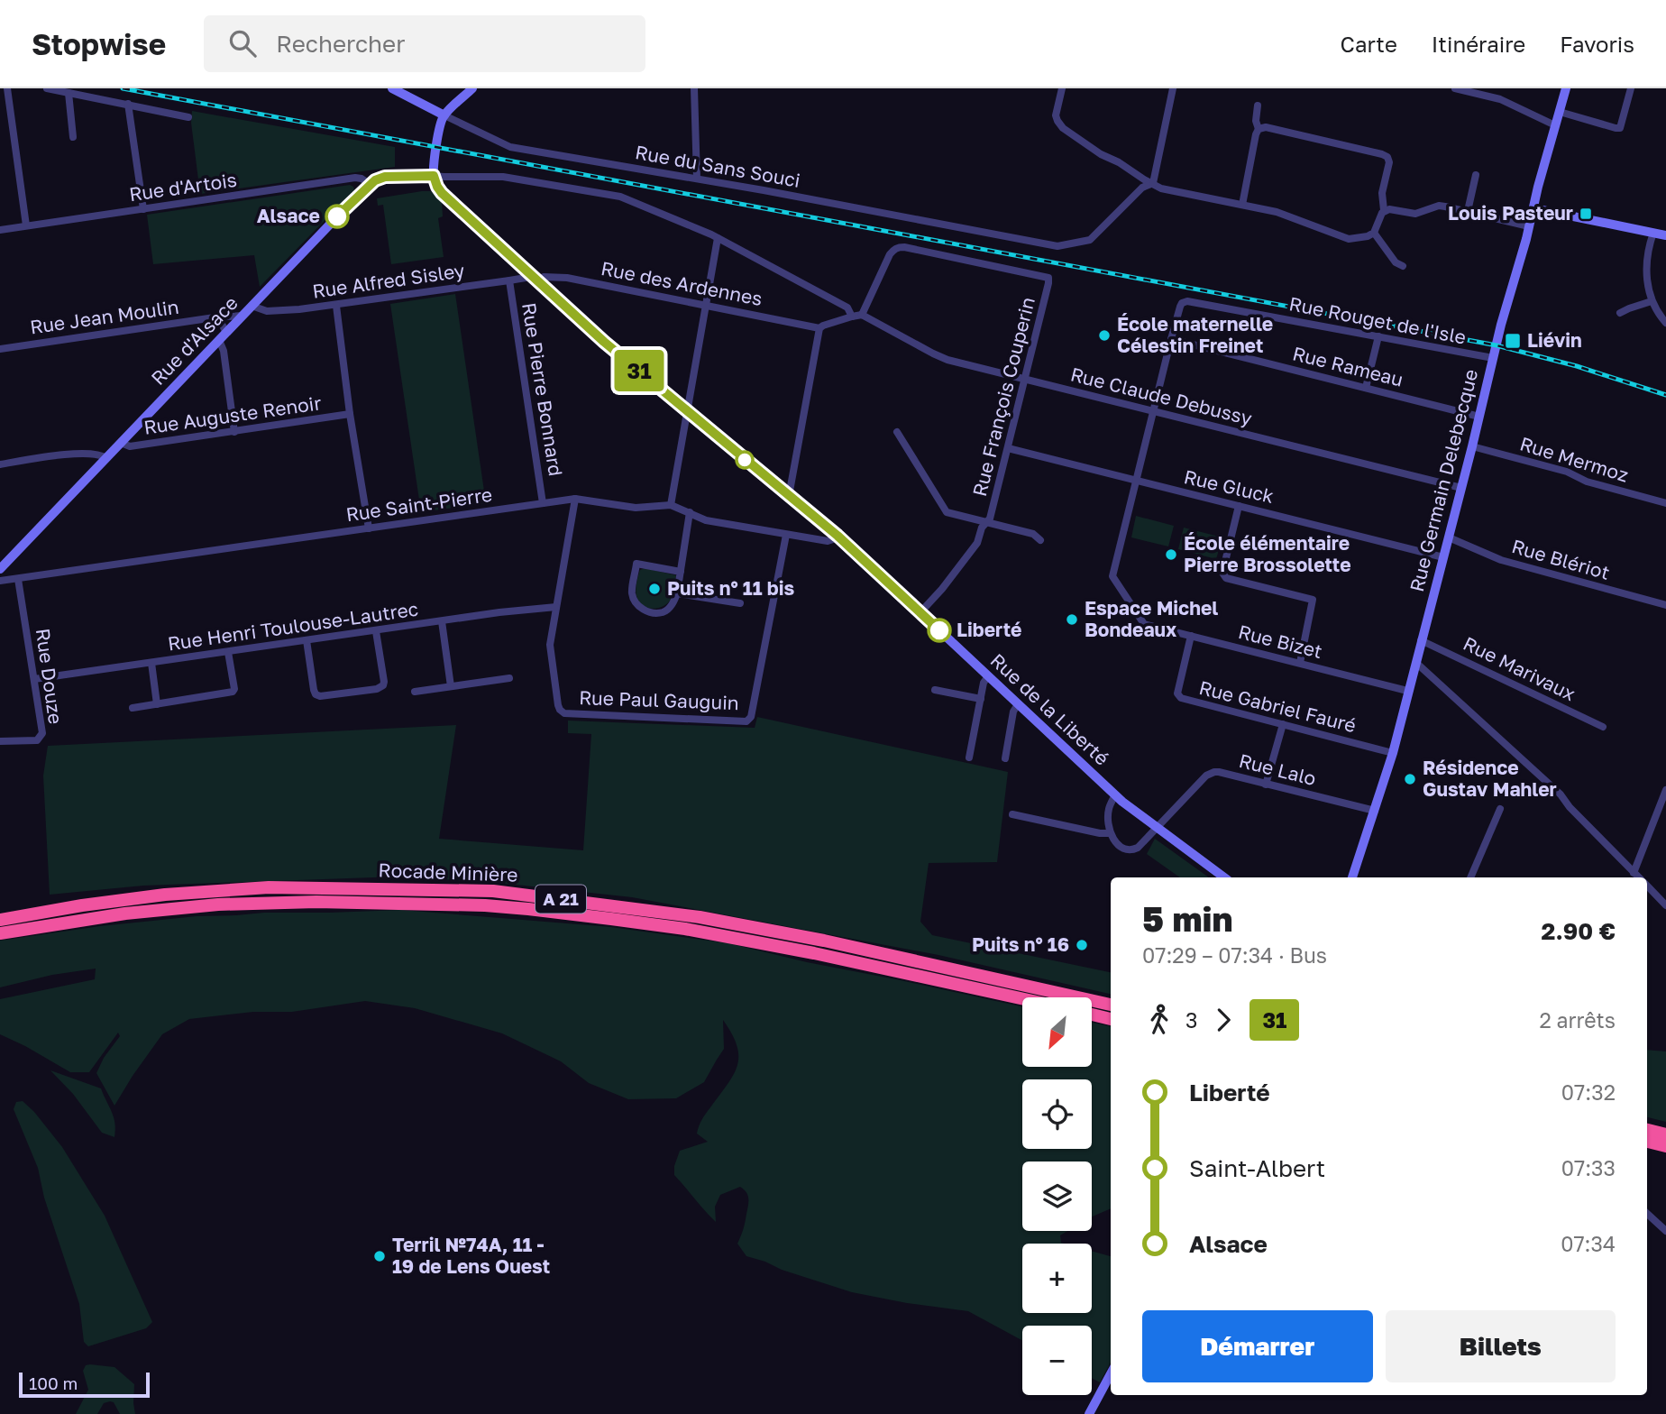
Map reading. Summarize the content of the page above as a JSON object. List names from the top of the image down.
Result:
{
  "streets": {
    "highway": ["Rocade Minière", "A 21"],
    "street": [
      "Rue du Sans Souci",
      "Rue d'Artois",
      "Rue Alfred Sisley",
      "Rue des Ardennes",
      "Rue Jean Moulin",
      "Rue Rouget de l'Isle",
      "Rue d'Alsace",
      "Rue Rameau",
      "Rue Pierre Bonnard",
      "Rue François Couperin",
      "Rue Claude Debussy",
      "Rue Auguste Renoir",
      "Rue Mermoz",
      "Rue Germain Delebecque",
      "Rue Gluck",
      "Rue Saint-Pierre",
      "Rue Blériot",
      "Rue Henri Toulouse-Lautrec",
      "Rue Bizet",
      "Rue Marivaux",
      "Rue Douze",
      "Rue Paul Gauguin",
      "Rue Gabriel Fauré",
      "Rue de la Liberté",
      "Rue Lalo"
    ]
  },
  "crossings": [
    ["Rue d'Artois", "Rue d'Alsace"],
    ["Rue Alfred Sisley", "Rue des Ardennes"],
    ["Rue Alfred Sisley", "Rue d'Alsace"],
    ["Rue Alfred Sisley", "Rue Pierre Bonnard"],
    ["Rue Alfred Sisley", "Rue de la Liberté"],
    ["Rue des Ardennes", "Rue de la Liberté"],
    ["Rue Jean Moulin", "Rue d'Alsace"],
    ["Rue Rouget de l'Isle", "Rue Rameau"],
    ["Rue Rouget de l'Isle", "Rue Germain Delebecque"],
    ["Rue d'Alsace", "Rue Auguste Renoir"],
    ["Rue Rameau", "Rue Germain Delebecque"],
    ["Rue Pierre Bonnard", "Rue Saint-Pierre"],
    ["Rue François Couperin", "Rue Claude Debussy"],
    ["Rue François Couperin", "Rue Gluck"],
    ["Rue François Couperin", "Rue de la Liberté"],
    ["Rue Claude Debussy", "Rue Germain Delebecque"],
    ["Rue Mermoz", "Rue Germain Delebecque"],
    ["Rue Germain Delebecque", "Rue Gluck"],
    ["Rue Germain Delebecque", "Rue Blériot"],
    ["Rue Germain Delebecque", "Rue Bizet"],
    ["Rue Germain Delebecque", "Rue Marivaux"],
    ["Rue Germain Delebecque", "Rue Gabriel Fauré"],
    ["Rue Germain Delebecque", "Rue Lalo"],
    ["Rue Gluck", "Rue Bizet"],
    ["Rue Saint-Pierre", "Rue Douze"],
    ["Rue Saint-Pierre", "Rue Paul Gauguin"],
    ["Rue Saint-Pierre", "Rue de la Liberté"],
    ["Rue Henri Toulouse-Lautrec", "Rue Douze"],
    ["Rue Henri Toulouse-Lautrec", "Rue Paul Gauguin"],
    ["Rue Bizet", "Rue Gabriel Fauré"],
    ["Rue de la Liberté", "Rue Lalo"]
  ],
  "places": {
    "transit": ["Louis Pasteur", "Liévin"],
    "other": [
      "Alsace",
      "École maternelle Célestin Freinet",
      "École élémentaire Pierre Brossolette",
      "Puits n° 11 bis",
      "Espace Michel Bondeaux",
      "Liberté",
      "Résidence Gustav Mahler",
      "Puits n° 16",
      "Terril №74A, 11 - 19 de Lens Ouest"
    ]
  },
  "lines": ["bus line 31"],
  "scale_bar": "100 m",
  "north": "bottom left",
  "page": {
    "header": "Stopwise",
    "search": "Rechercher",
    "nav": ["Carte", "Itinéraire", "Favoris"],
    "on_map": "31",
    "heading": ["5 min", "07:29 – 07:34 · Bus", "2.90 €"],
    "legs": ["3", "31", "2 arrêts"],
    "map_buttons": ["+", "−"],
    "list": [
      {
        "name": "Liberté",
        "value": "07:32"
      },
      {
        "name": "Saint-Albert",
        "value": "07:33"
      },
      {
        "name": "Alsace",
        "value": "07:34"
      }
    ],
    "buttons": ["Démarrer", "Billets"],
    "scale": "100 m"
  }
}
